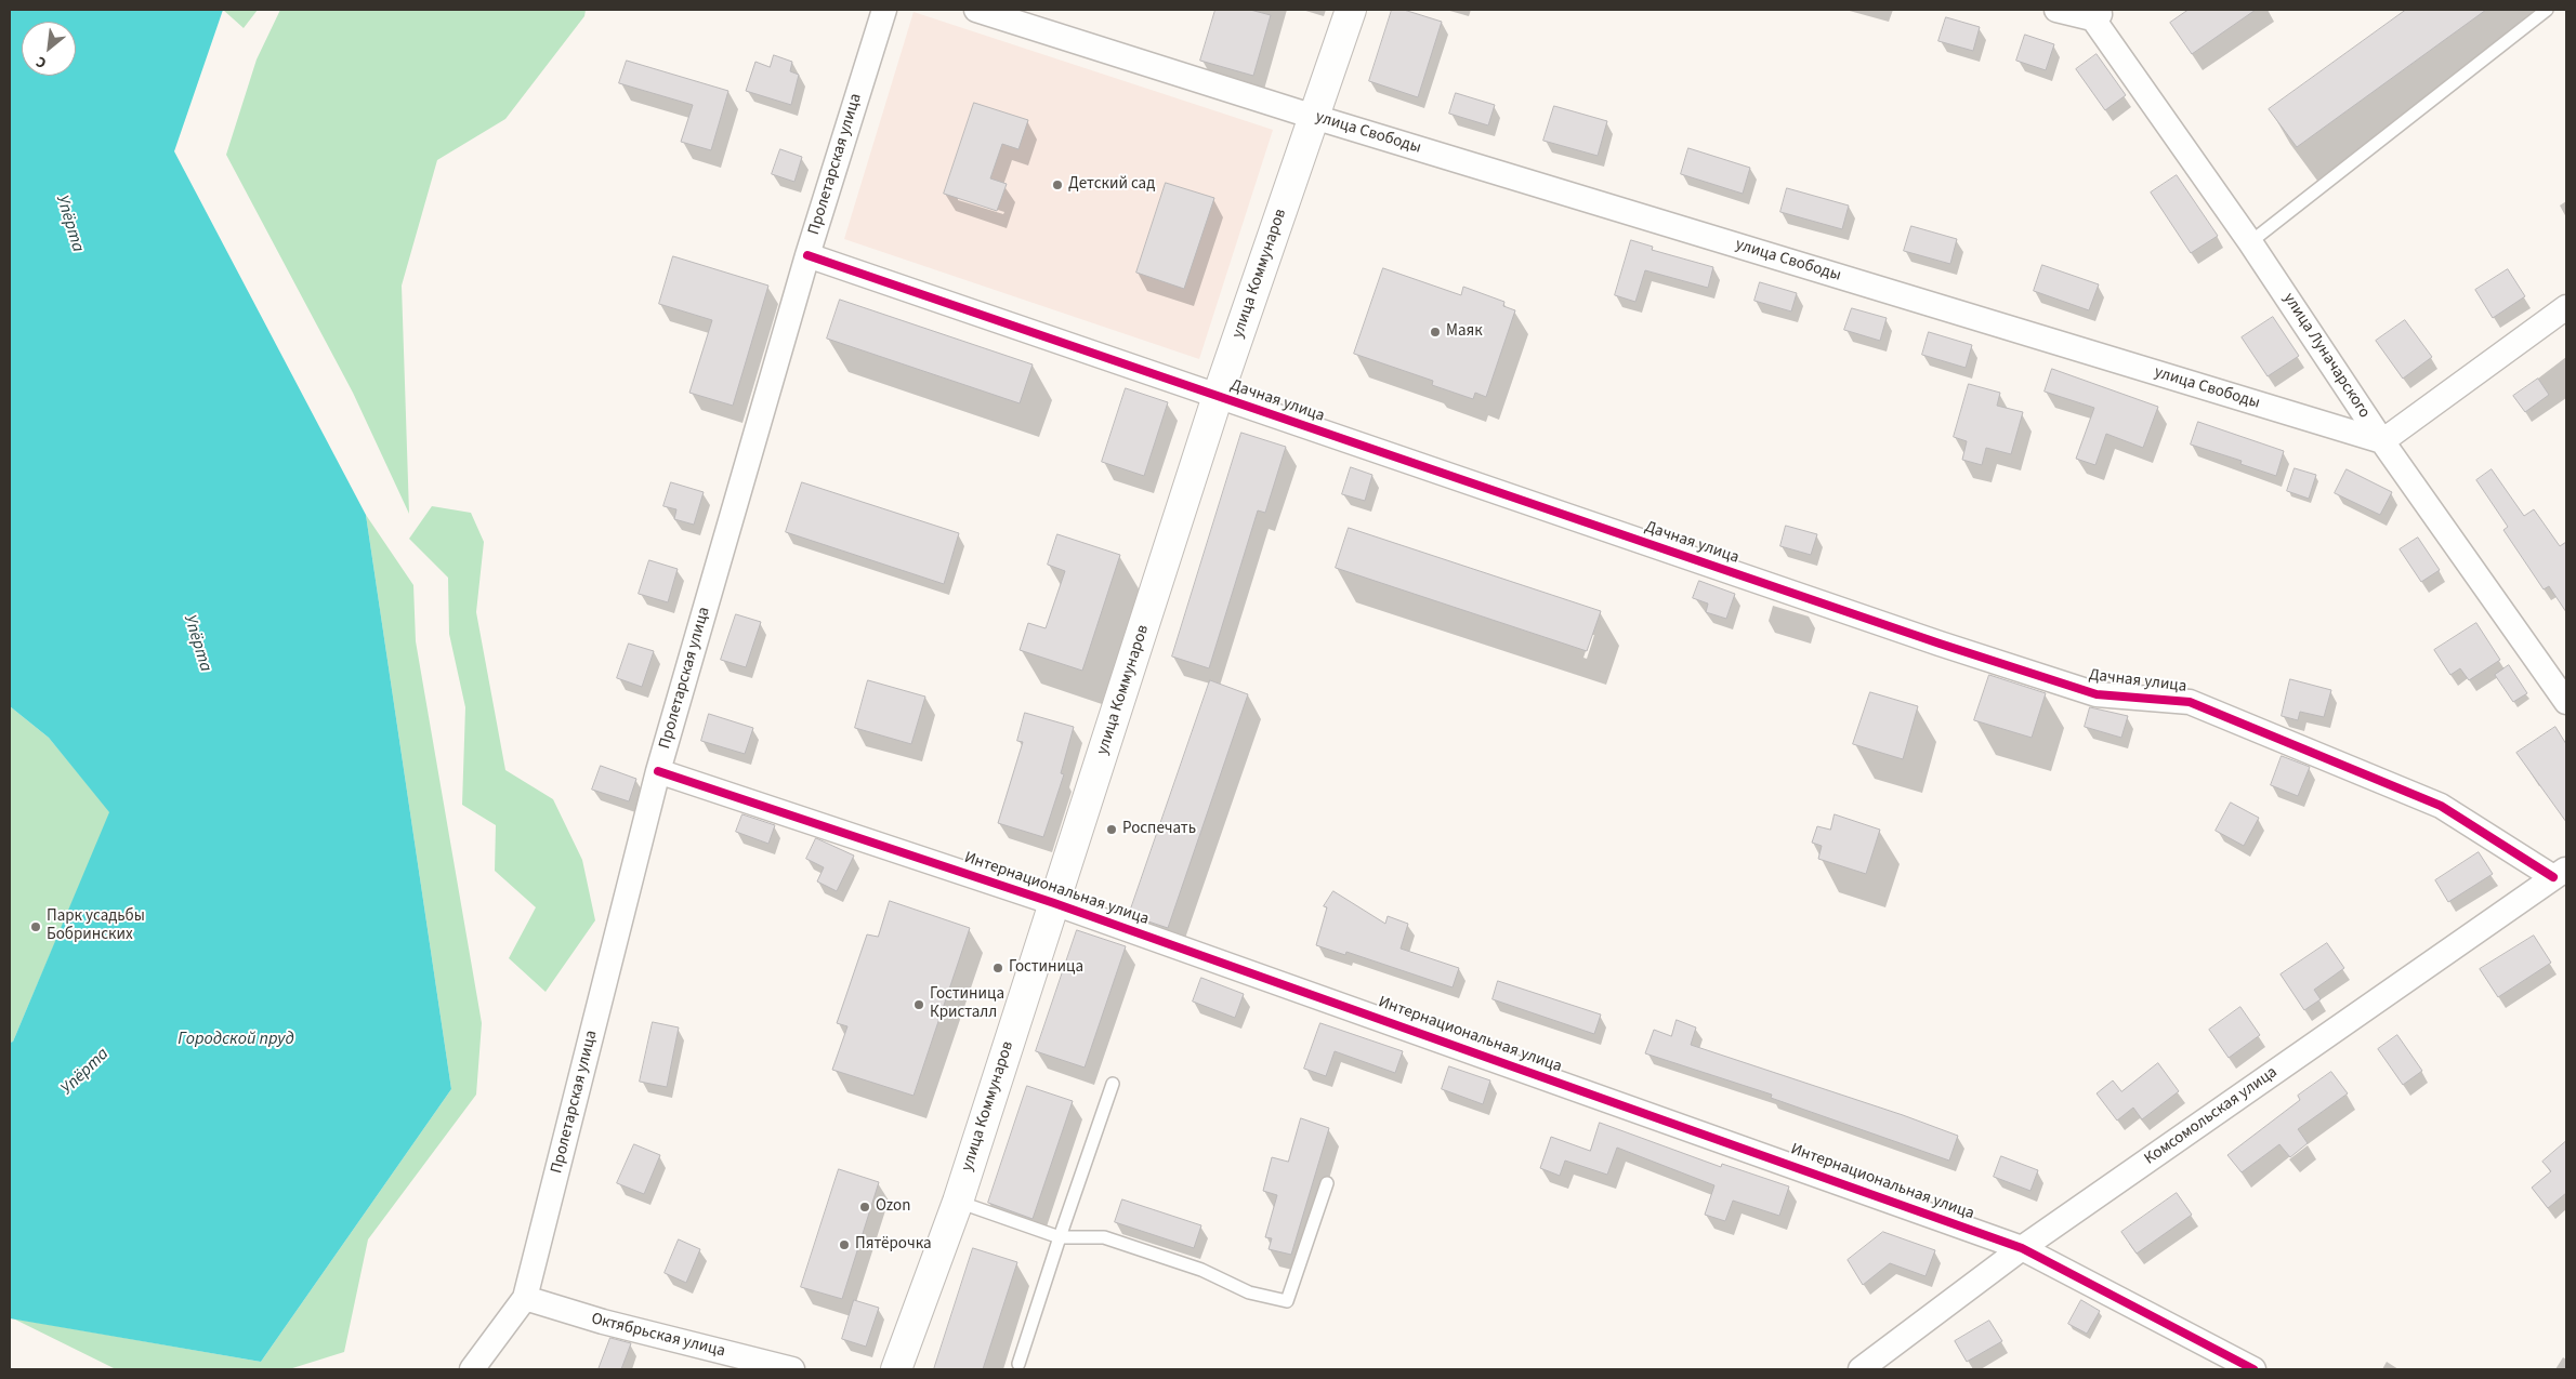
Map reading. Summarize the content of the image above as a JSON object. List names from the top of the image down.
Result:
{
  "streets": {
    "main road": ["улица Коммунаров"],
    "street": [
      "улица Свободы",
      "Пролетарская улица",
      "улица Луначарского",
      "Дачная улица",
      "Интернациональная улица",
      "Комсомольская улица",
      "Октябрьская улица"
    ]
  },
  "crossings": [
    ["улица Свободы", "улица Коммунаров"],
    ["улица Свободы", "улица Луначарского"],
    ["Пролетарская улица", "Дачная улица"],
    ["Пролетарская улица", "Интернациональная улица"],
    ["Пролетарская улица", "Октябрьская улица"],
    ["улица Коммунаров", "Дачная улица"],
    ["улица Коммунаров", "Интернациональная улица"],
    ["Дачная улица", "Комсомольская улица"],
    ["Интернациональная улица", "Комсомольская улица"]
  ],
  "water": ["Упёрта", "Городской пруд"],
  "places": [
    "Детский сад",
    "Маяк",
    "Роспечать",
    "Парк усадьбы Бобринских",
    "Гостиница",
    "Гостиница Кристалл",
    "Ozon",
    "Пятёрочка"
  ],
  "north": "bottom left"
}
